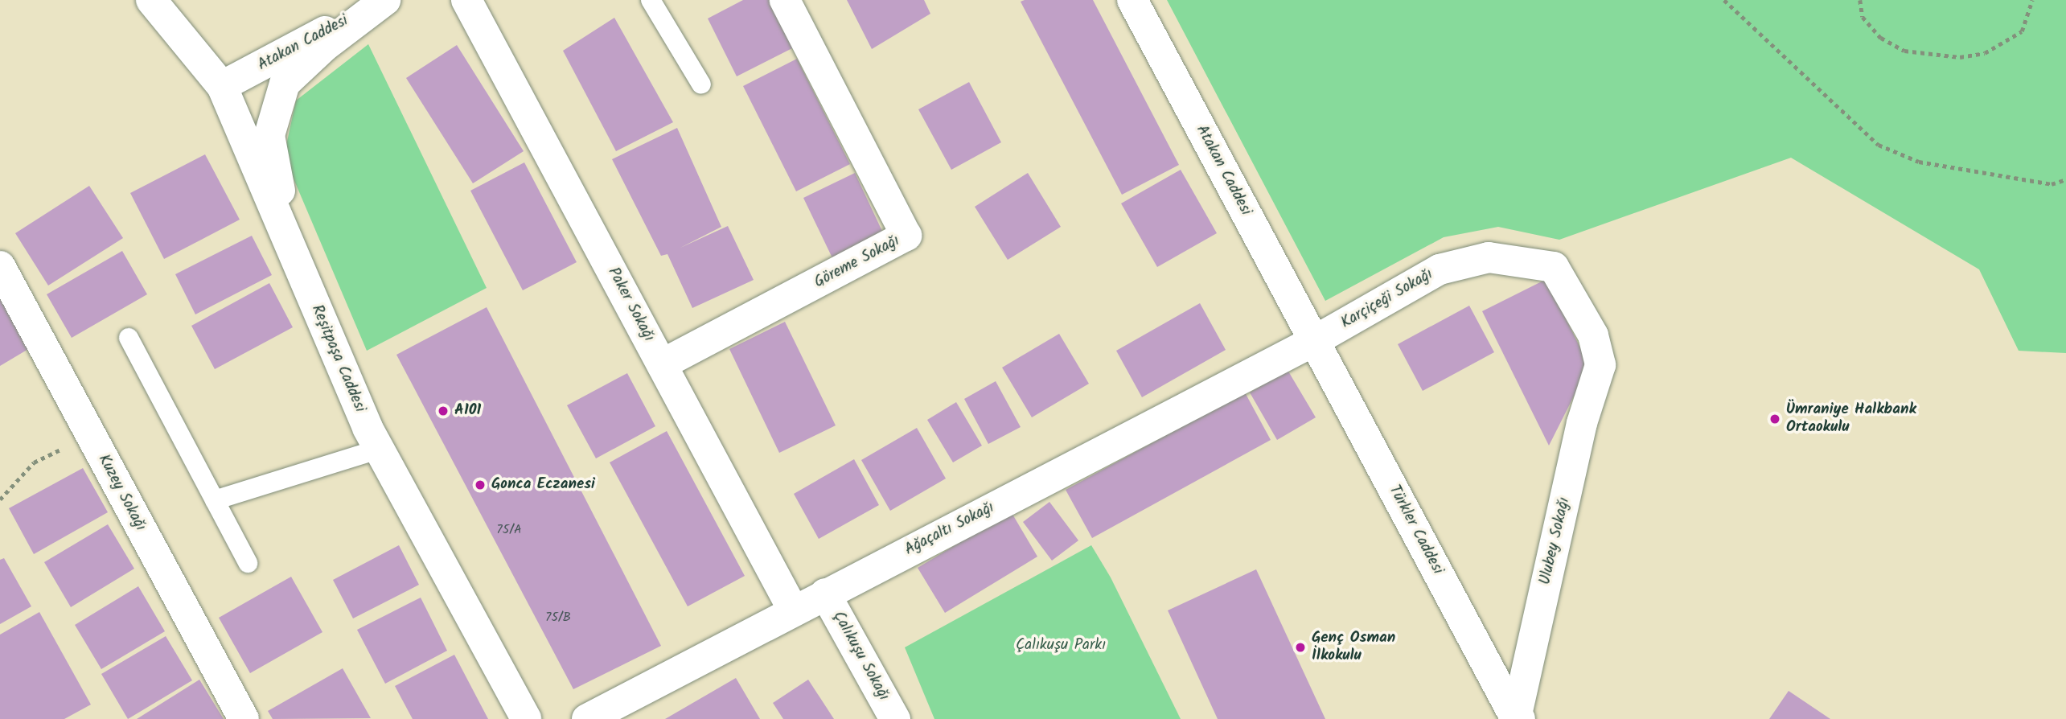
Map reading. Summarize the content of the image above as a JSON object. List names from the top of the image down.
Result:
{
  "streets": {
    "street": [
      "Atakan Caddesi",
      "Göreme Sokağı",
      "Karçiçeği Sokağı",
      "Paker Sokağı",
      "Reşitpaşa Caddesi",
      "Kuzey Sokağı",
      "Ağaçaltı Sokağı",
      "Türkler Caddesi",
      "Ulubey Sokağı",
      "Çalıkuşu Sokağı"
    ]
  },
  "crossings": [
    ["Atakan Caddesi", "Karçiçeği Sokağı"],
    ["Atakan Caddesi", "Reşitpaşa Caddesi"],
    ["Atakan Caddesi", "Ağaçaltı Sokağı"],
    ["Atakan Caddesi", "Türkler Caddesi"],
    ["Göreme Sokağı", "Paker Sokağı"],
    ["Karçiçeği Sokağı", "Ağaçaltı Sokağı"],
    ["Karçiçeği Sokağı", "Türkler Caddesi"],
    ["Karçiçeği Sokağı", "Ulubey Sokağı"],
    ["Paker Sokağı", "Ağaçaltı Sokağı"],
    ["Ağaçaltı Sokağı", "Türkler Caddesi"],
    ["Ağaçaltı Sokağı", "Çalıkuşu Sokağı"],
    ["Türkler Caddesi", "Ulubey Sokağı"]
  ],
  "parks": ["Çalıkuşu Parkı"],
  "places": [
    "A101",
    "Ümraniye Halkbank Ortaokulu",
    "Gonca Eczanesi",
    "Genç Osman İlkokulu"
  ],
  "house_numbers": ["75/A", "75/B"]
}
